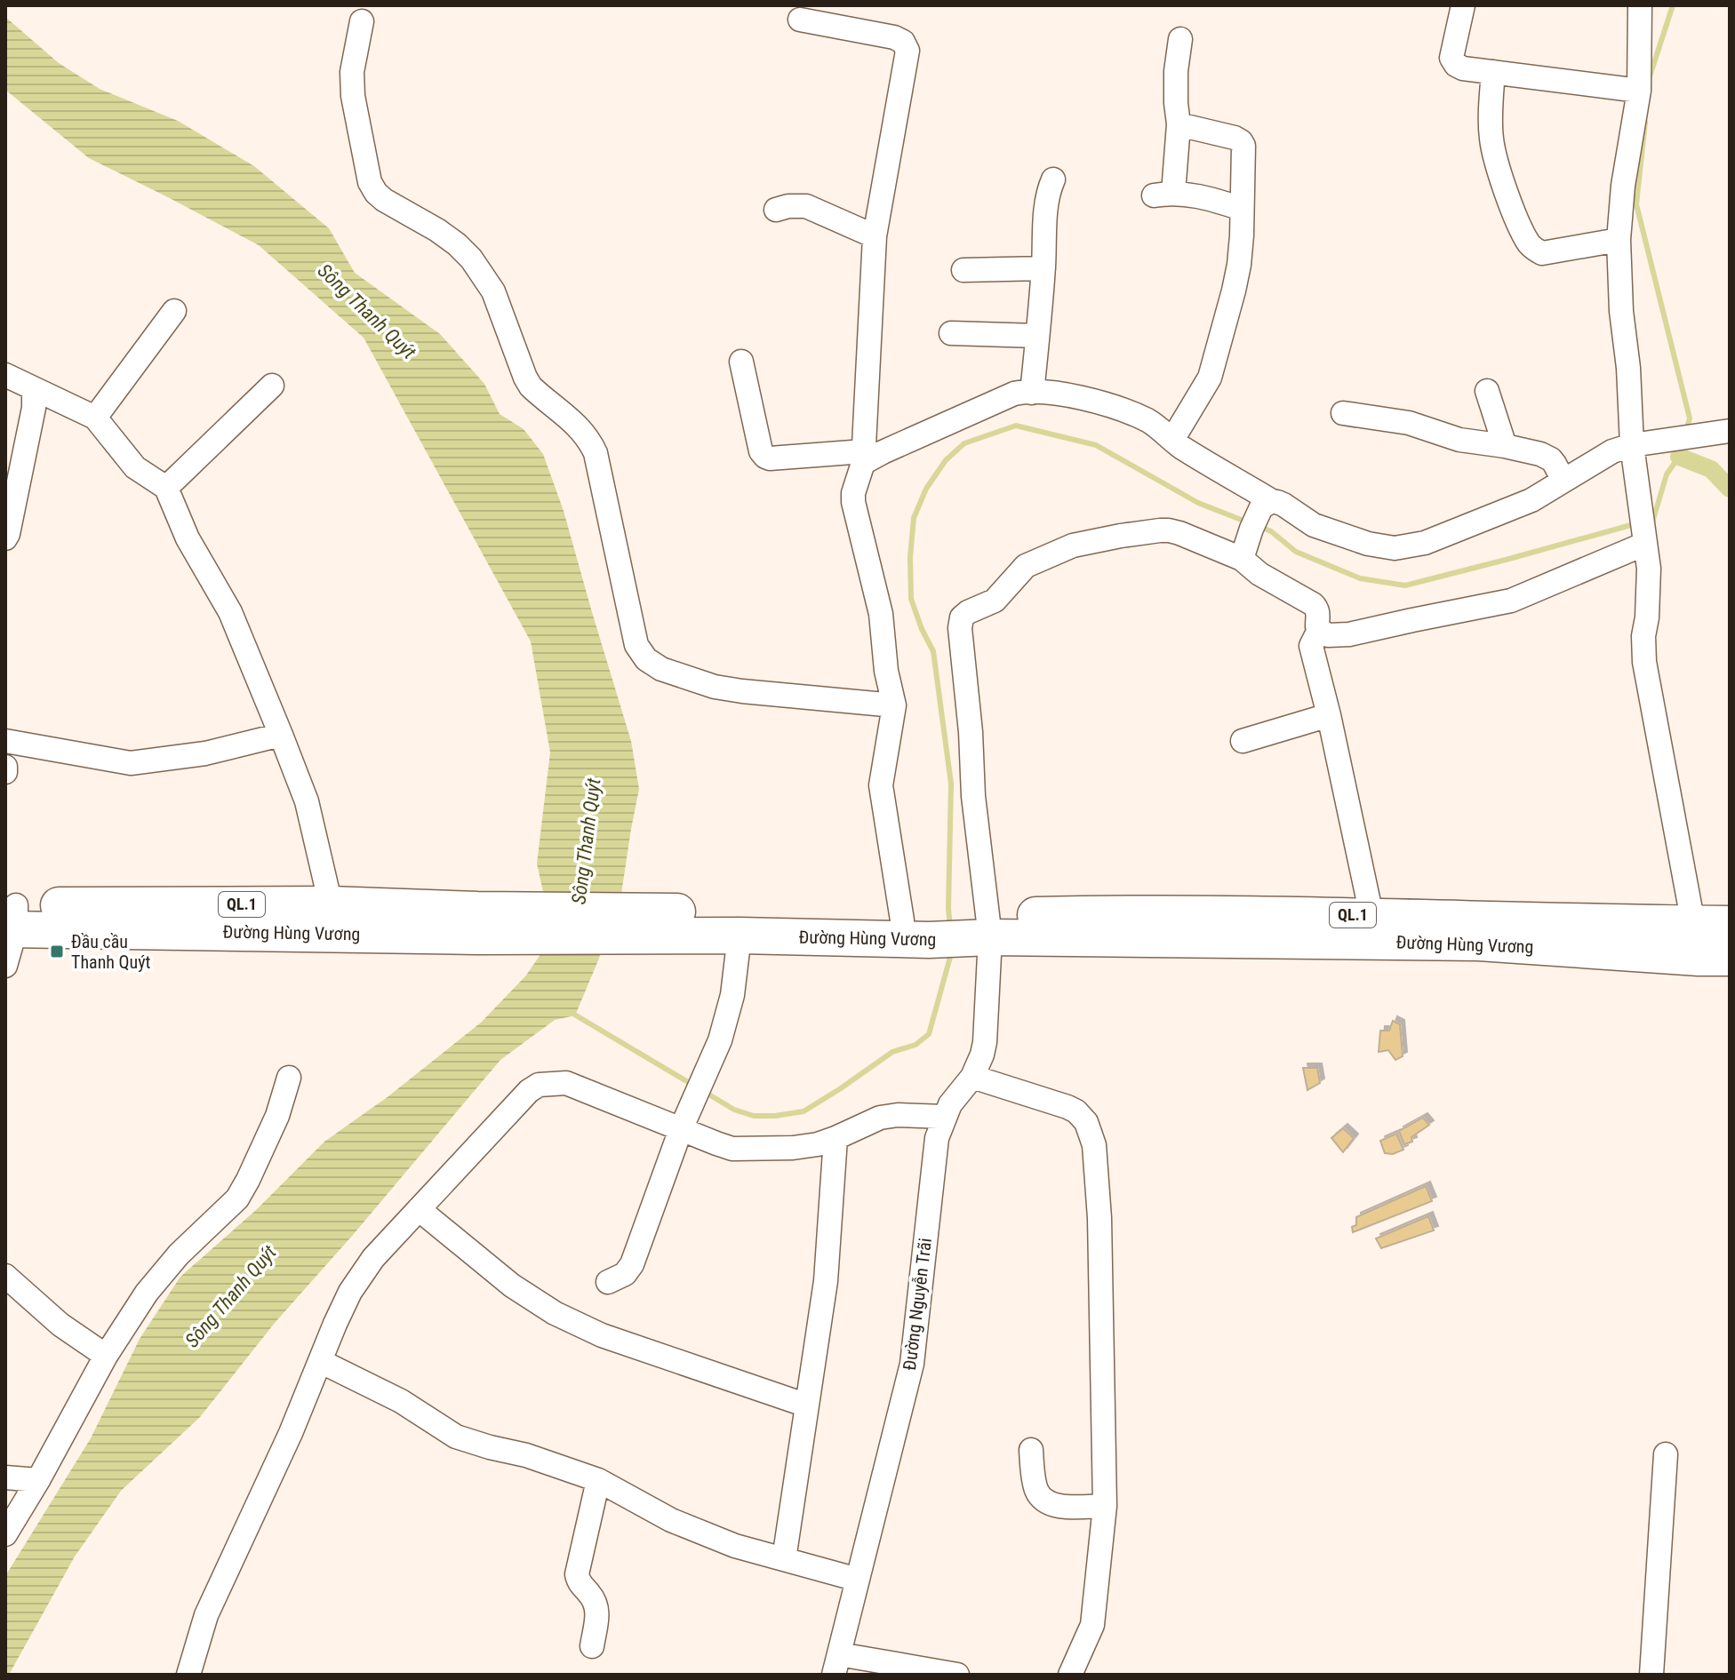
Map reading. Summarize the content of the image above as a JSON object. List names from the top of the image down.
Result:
{
  "streets": {
    "highway": ["QL.1", "Đường Hùng Vương"],
    "street": ["Đường Nguyễn Trãi"]
  },
  "crossings": [
    ["Đường Hùng Vương", "Đường Nguyễn Trãi"]
  ],
  "water": ["Sông Thanh Quýt"],
  "places": {
    "transit": ["Đầu cầu Thanh Quýt"]
  }
}
